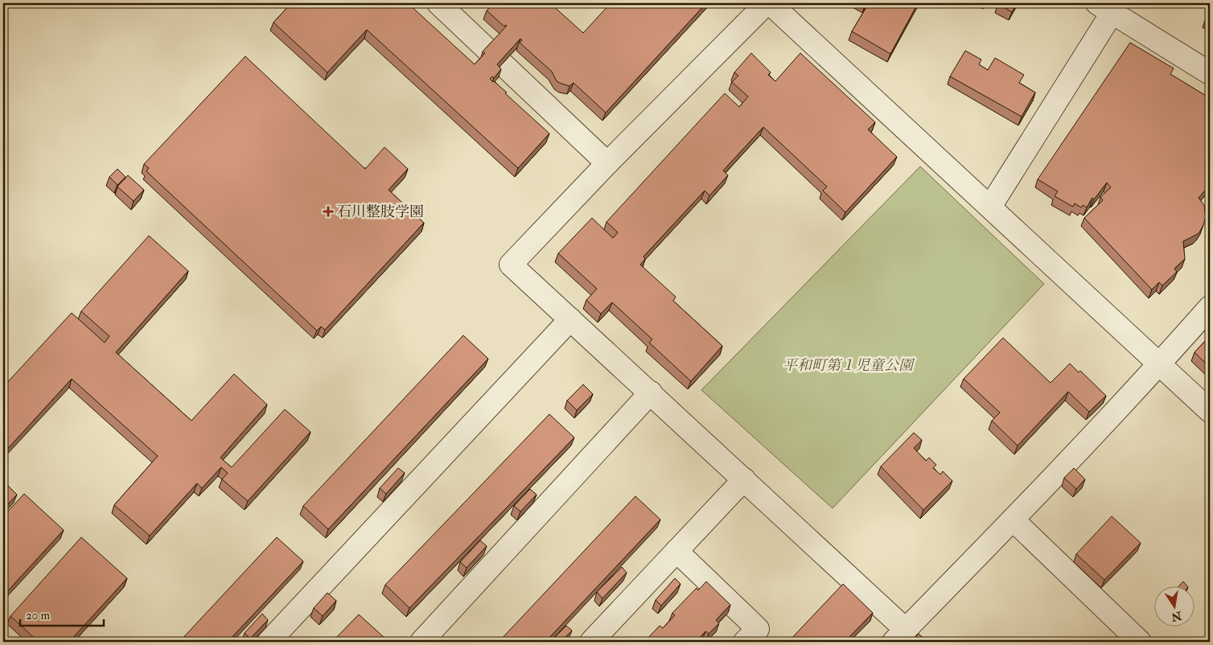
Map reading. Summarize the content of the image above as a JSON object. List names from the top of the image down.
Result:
{
  "parks": ["平和町第１児童公園"],
  "places": {
    "health": ["石川整肢学園"]
  },
  "scale_bar": "20 m",
  "north": "bottom"
}
